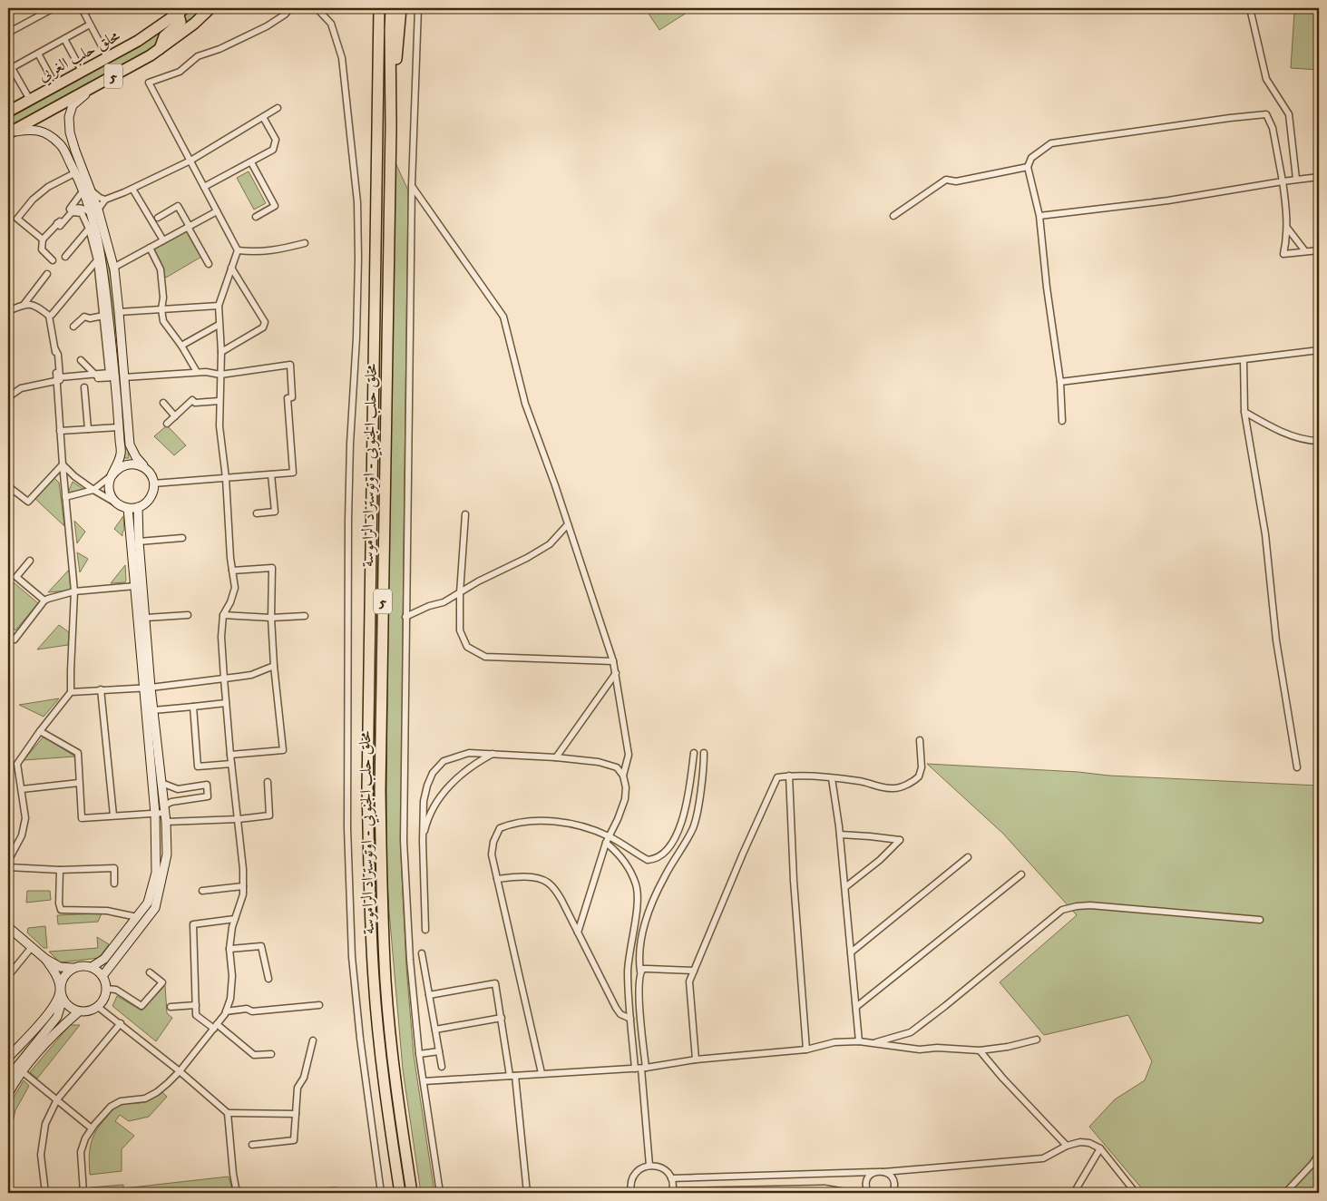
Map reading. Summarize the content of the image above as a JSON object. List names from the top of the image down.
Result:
{
  "streets": {
    "highway": ["محلق حلب الغربي", "5", "محلق حلب الجنوبي - اوتوستراد الراموسة"]
  }
}
